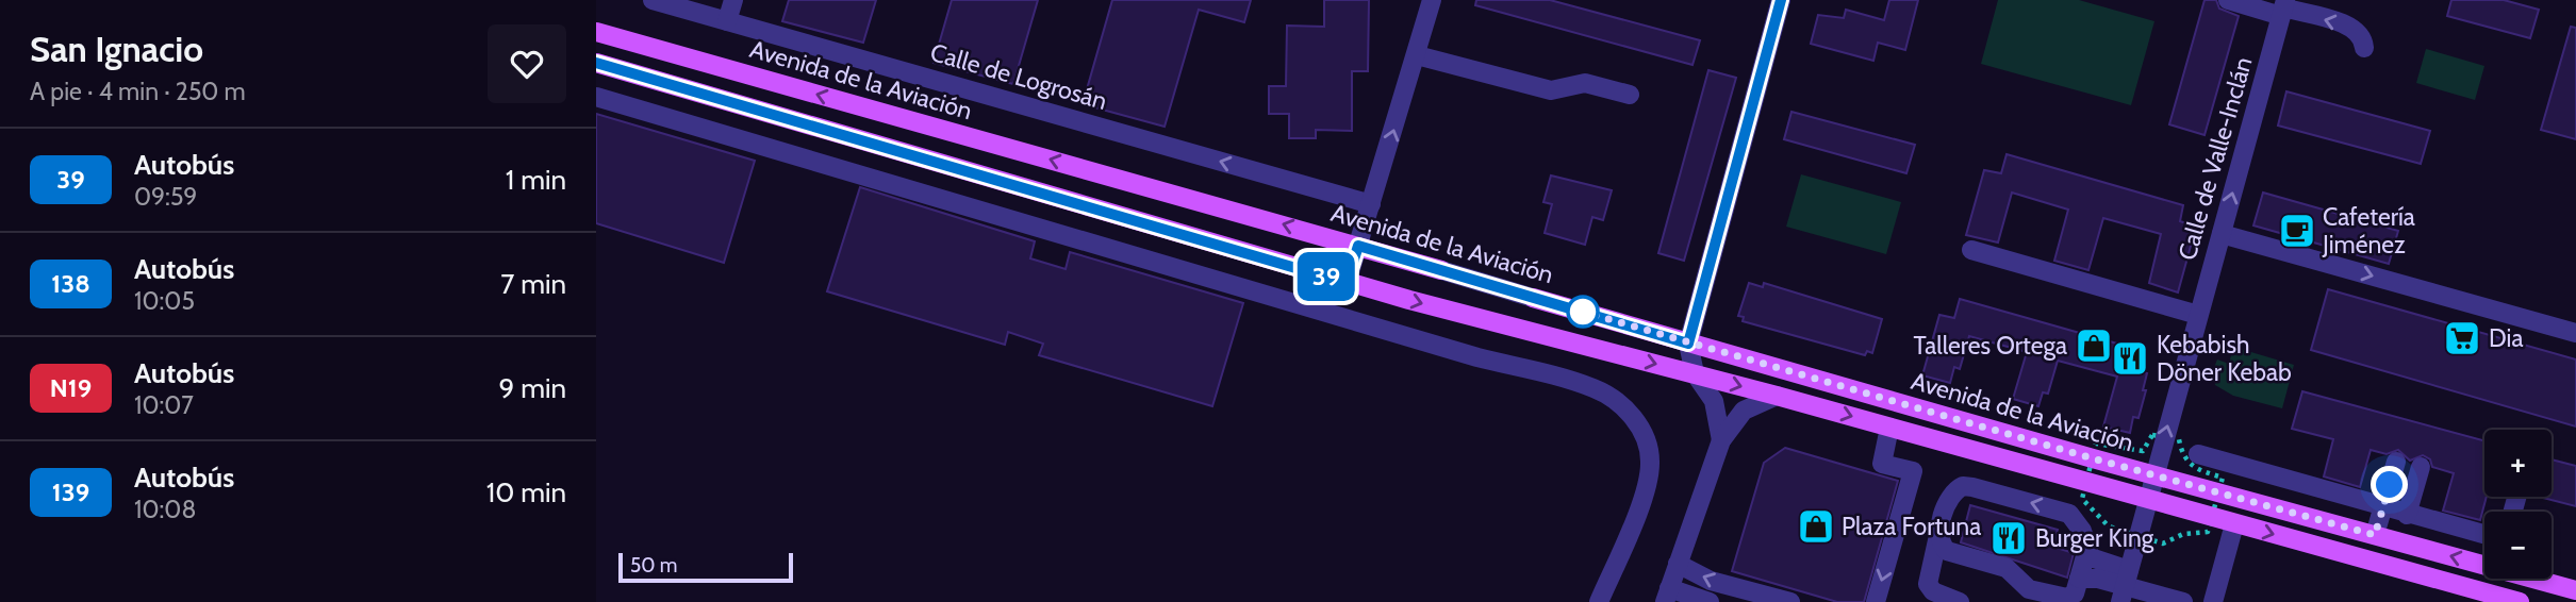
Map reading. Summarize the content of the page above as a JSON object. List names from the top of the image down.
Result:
{
  "streets": {
    "main road": ["Avenida de la Aviación"],
    "street": ["Calle de Logrosán", "Calle de Valle-Inclán"]
  },
  "crossings": [
    ["Avenida de la Aviación", "Calle de Valle-Inclán"]
  ],
  "one_way": ["Calle de Logrosán", "Calle de Valle-Inclán"],
  "places": {
    "cafe": ["Cafetería Jiménez"],
    "supermarket": ["Dia"],
    "shop": ["Talleres Ortega", "Plaza Fortuna"],
    "restaurant": ["Kebabish Döner Kebab", "Burger King"]
  },
  "lines": ["bus line 39"],
  "scale_bar": "50 m",
  "page": {
    "heading": ["San Ignacio", "A pie · 4 min · 250 m"],
    "on_map": "39",
    "list": [
      {
        "mark": "39",
        "name": "Autobús",
        "note": "09:59",
        "value": "1 min"
      },
      {
        "mark": "138",
        "name": "Autobús",
        "note": "10:05",
        "value": "7 min"
      },
      {
        "mark": "N19",
        "name": "Autobús",
        "note": "10:07",
        "value": "9 min"
      },
      {
        "mark": "139",
        "name": "Autobús",
        "note": "10:08",
        "value": "10 min"
      }
    ],
    "map_buttons": ["+", "−"],
    "scale": "50 m"
  }
}
